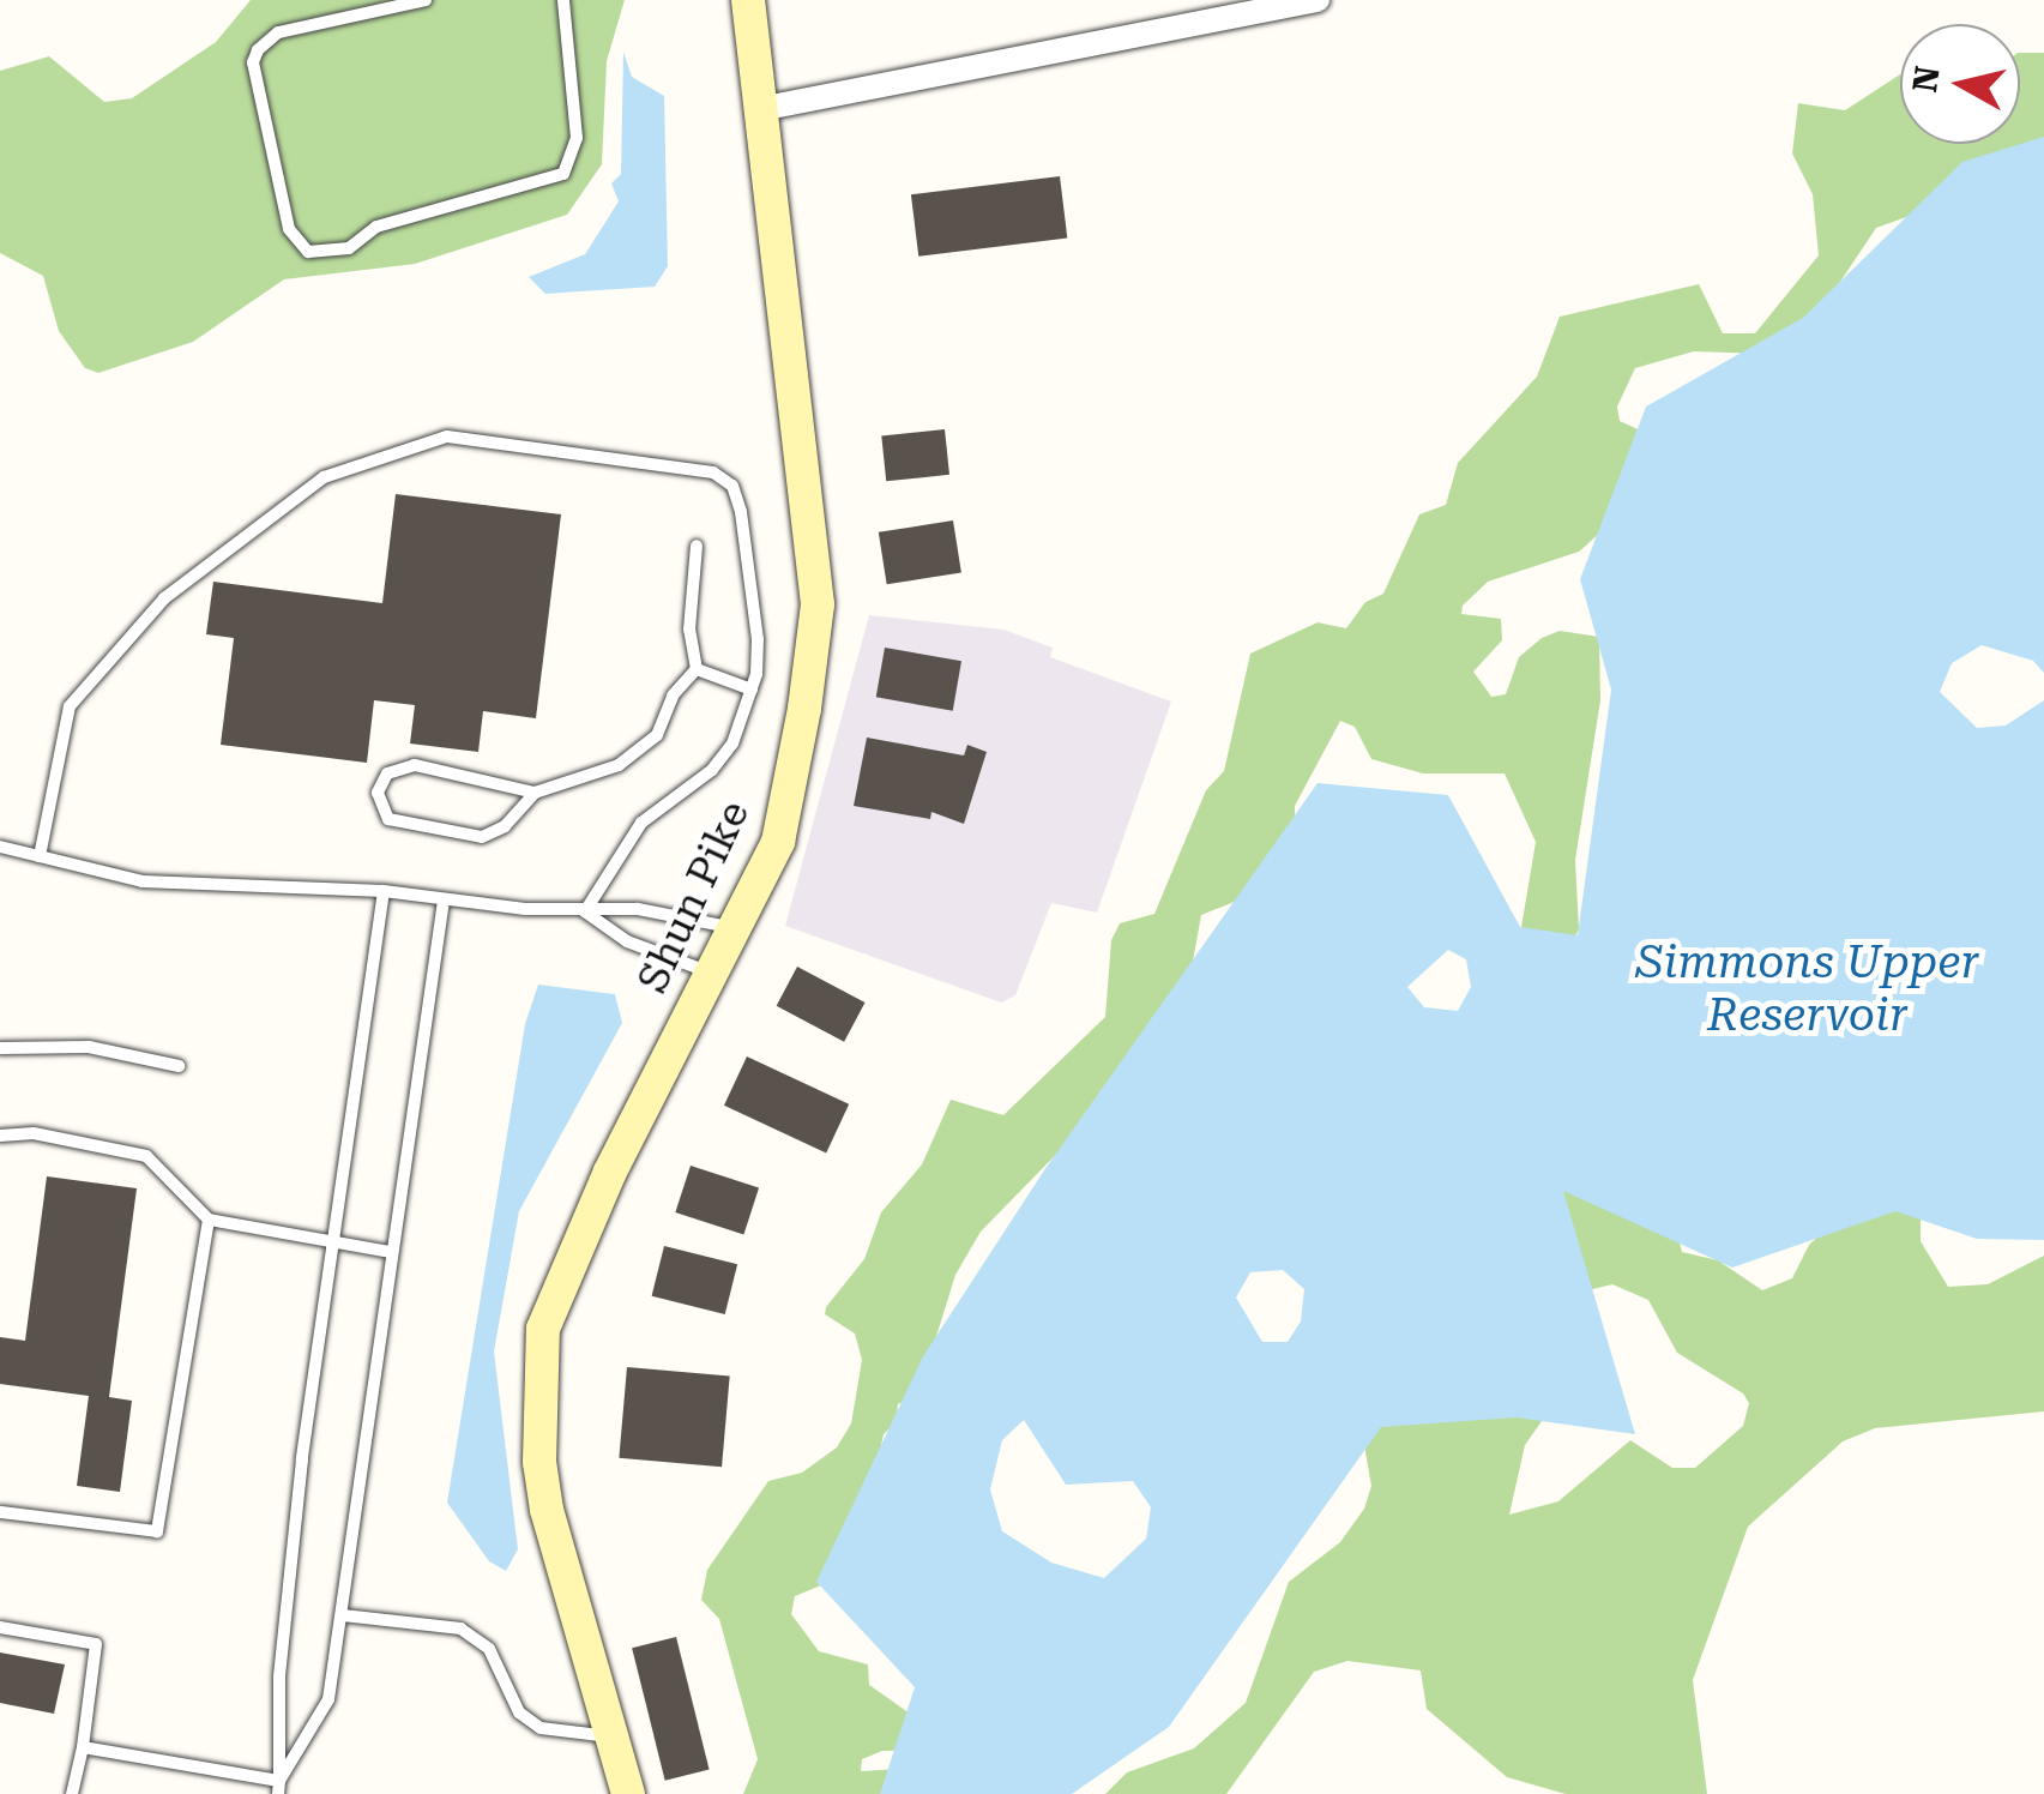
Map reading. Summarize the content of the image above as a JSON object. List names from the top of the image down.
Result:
{
  "streets": {
    "main road": ["Shun Pike"]
  },
  "water": ["Simmons Upper Reservoir"],
  "north": "left"
}
